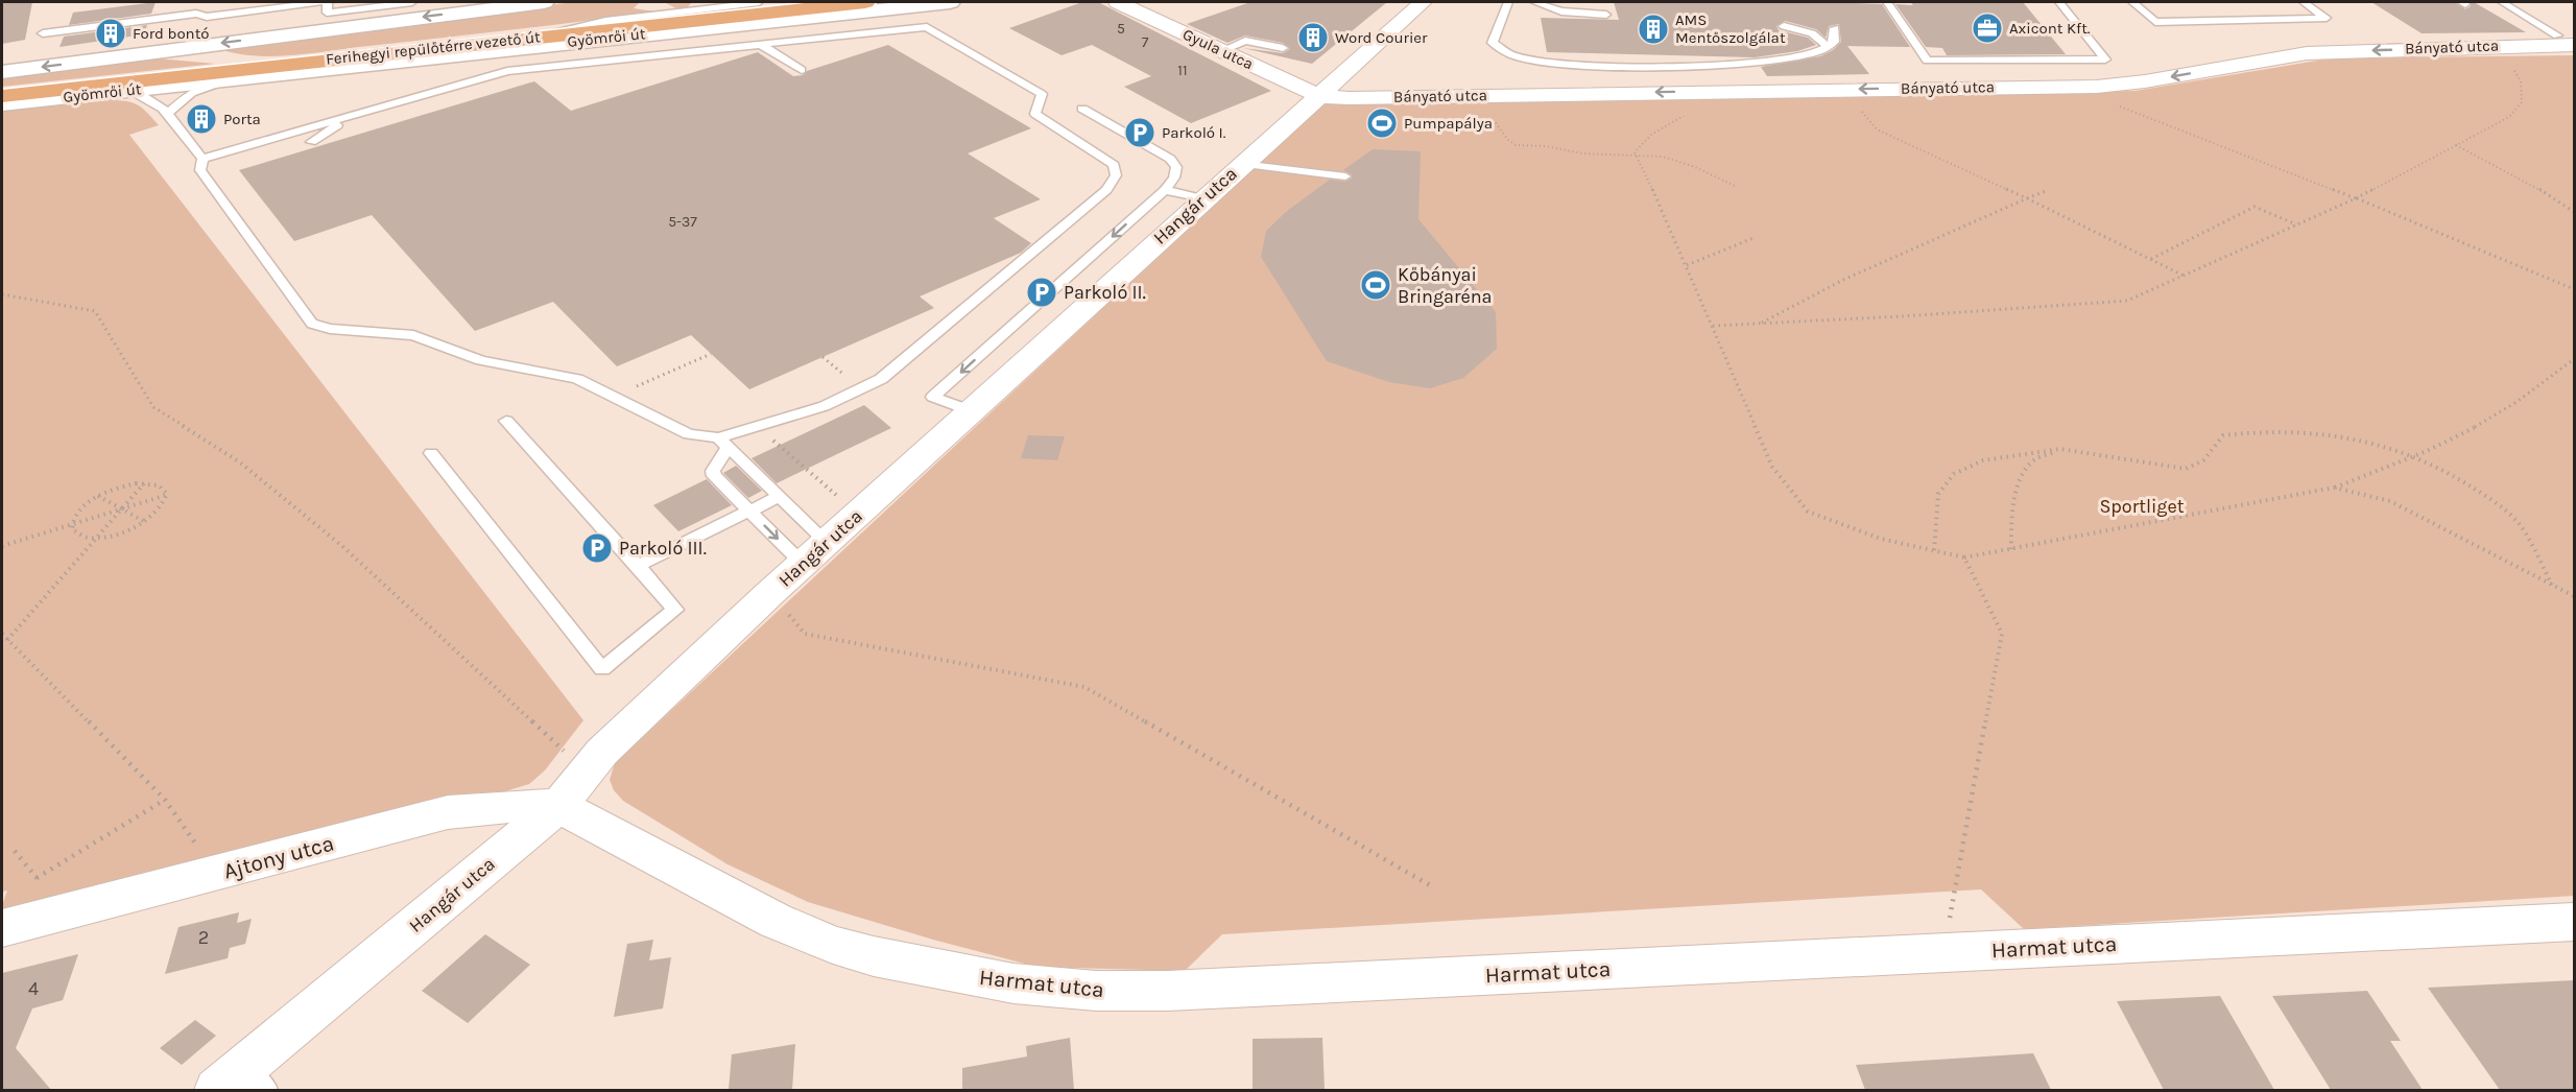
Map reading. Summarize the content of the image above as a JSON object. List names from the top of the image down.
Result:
{
  "streets": {
    "main road": ["Ferihegyi repülőtérre vezető út"],
    "street": [
      "Gyömrői út",
      "Bányató utca",
      "Gyula utca",
      "Hangár utca",
      "Ajtony utca",
      "Harmat utca"
    ]
  },
  "crossings": [
    ["Gyömrői út", "Ferihegyi repülőtérre vezető út"],
    ["Bányató utca", "Gyula utca"],
    ["Bányató utca", "Hangár utca"],
    ["Gyula utca", "Hangár utca"],
    ["Hangár utca", "Ajtony utca"],
    ["Hangár utca", "Harmat utca"],
    ["Ajtony utca", "Harmat utca"]
  ],
  "one_way": ["Bányató utca"],
  "parks": ["Sportliget"],
  "places": {
    "office": ["Axicont Kft."],
    "building": [
      "AMS Mentőszolgálat",
      "Ford bontó",
      "Word Courier",
      "Porta"
    ],
    "sports": ["Pumpapálya", "Kőbányai Bringaréna"],
    "parking": ["Parkoló I.", "Parkoló II.", "Parkoló III."]
  },
  "house_numbers": [
    "5",
    "7",
    "11",
    "5-37",
    "2",
    "4"
  ]
}
